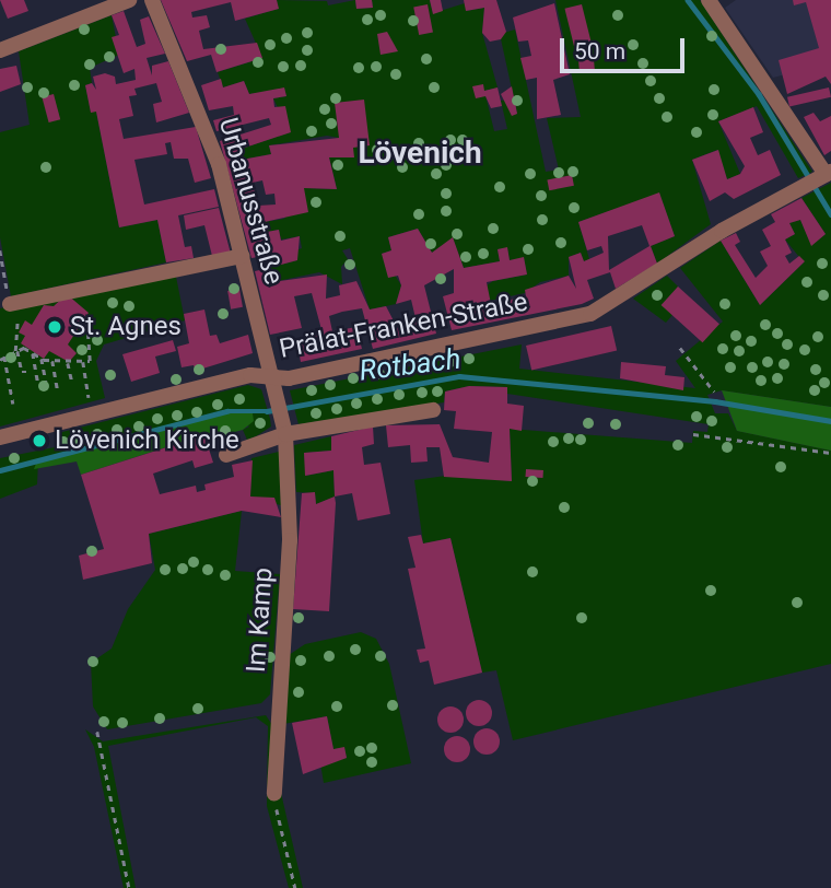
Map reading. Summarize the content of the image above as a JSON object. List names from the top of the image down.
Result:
{
  "streets": {
    "street": ["Urbanusstraße", "Prälat-Franken-Straße", "Im Kamp"]
  },
  "crossings": [
    ["Urbanusstraße", "Prälat-Franken-Straße"],
    ["Prälat-Franken-Straße", "Im Kamp"]
  ],
  "districts": ["Lövenich"],
  "water": ["Rotbach"],
  "places": ["St. Agnes", "Lövenich Kirche"],
  "scale_bar": "50 m"
}
